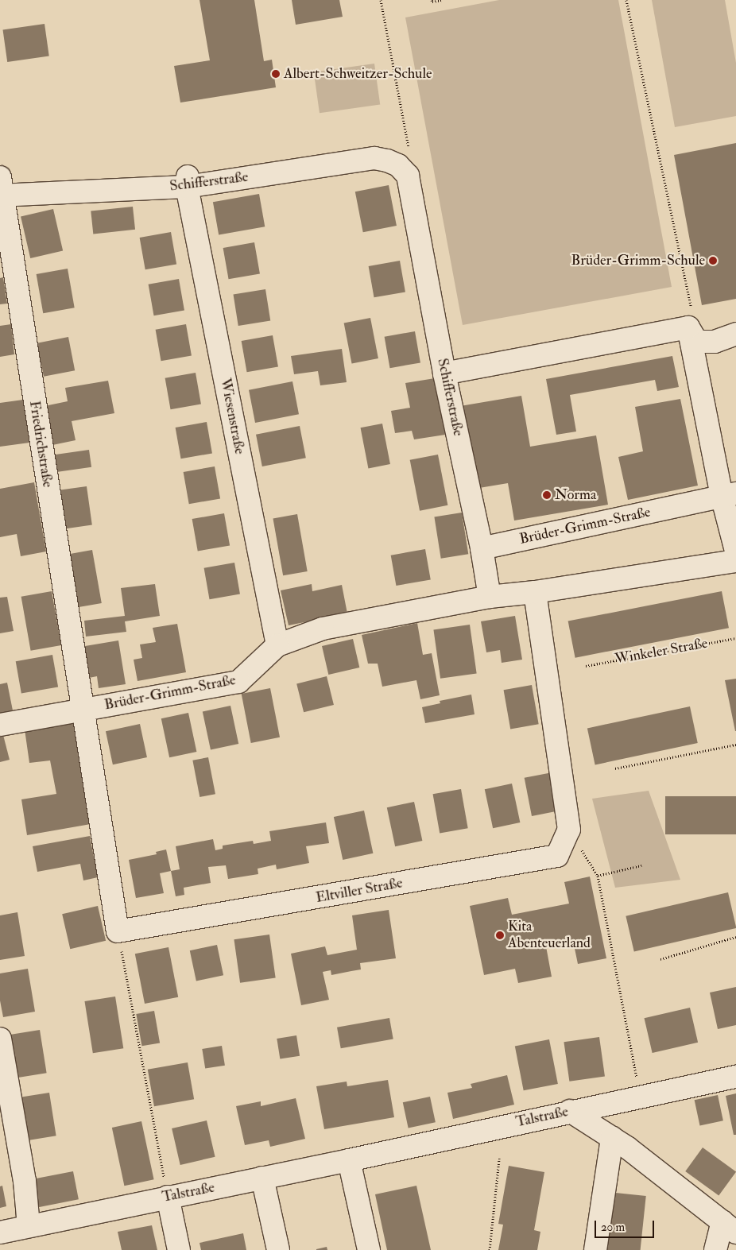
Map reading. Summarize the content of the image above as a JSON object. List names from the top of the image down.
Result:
{
  "streets": {
    "street": [
      "Schifferstraße",
      "Wiesenstraße",
      "Friedrichstraße",
      "Brüder-Grimm-Straße",
      "Eltviller Straße",
      "Talstraße"
    ],
    "path": ["Winkeler Straße"]
  },
  "crossings": [
    ["Schifferstraße", "Wiesenstraße"],
    ["Schifferstraße", "Friedrichstraße"],
    ["Schifferstraße", "Brüder-Grimm-Straße"],
    ["Wiesenstraße", "Brüder-Grimm-Straße"],
    ["Friedrichstraße", "Brüder-Grimm-Straße"]
  ],
  "places": [
    "Albert-Schweitzer-Schule",
    "Brüder-Grimm-Schule",
    "Norma",
    "Kita Abenteuerland"
  ],
  "scale_bar": "20 m"
}
